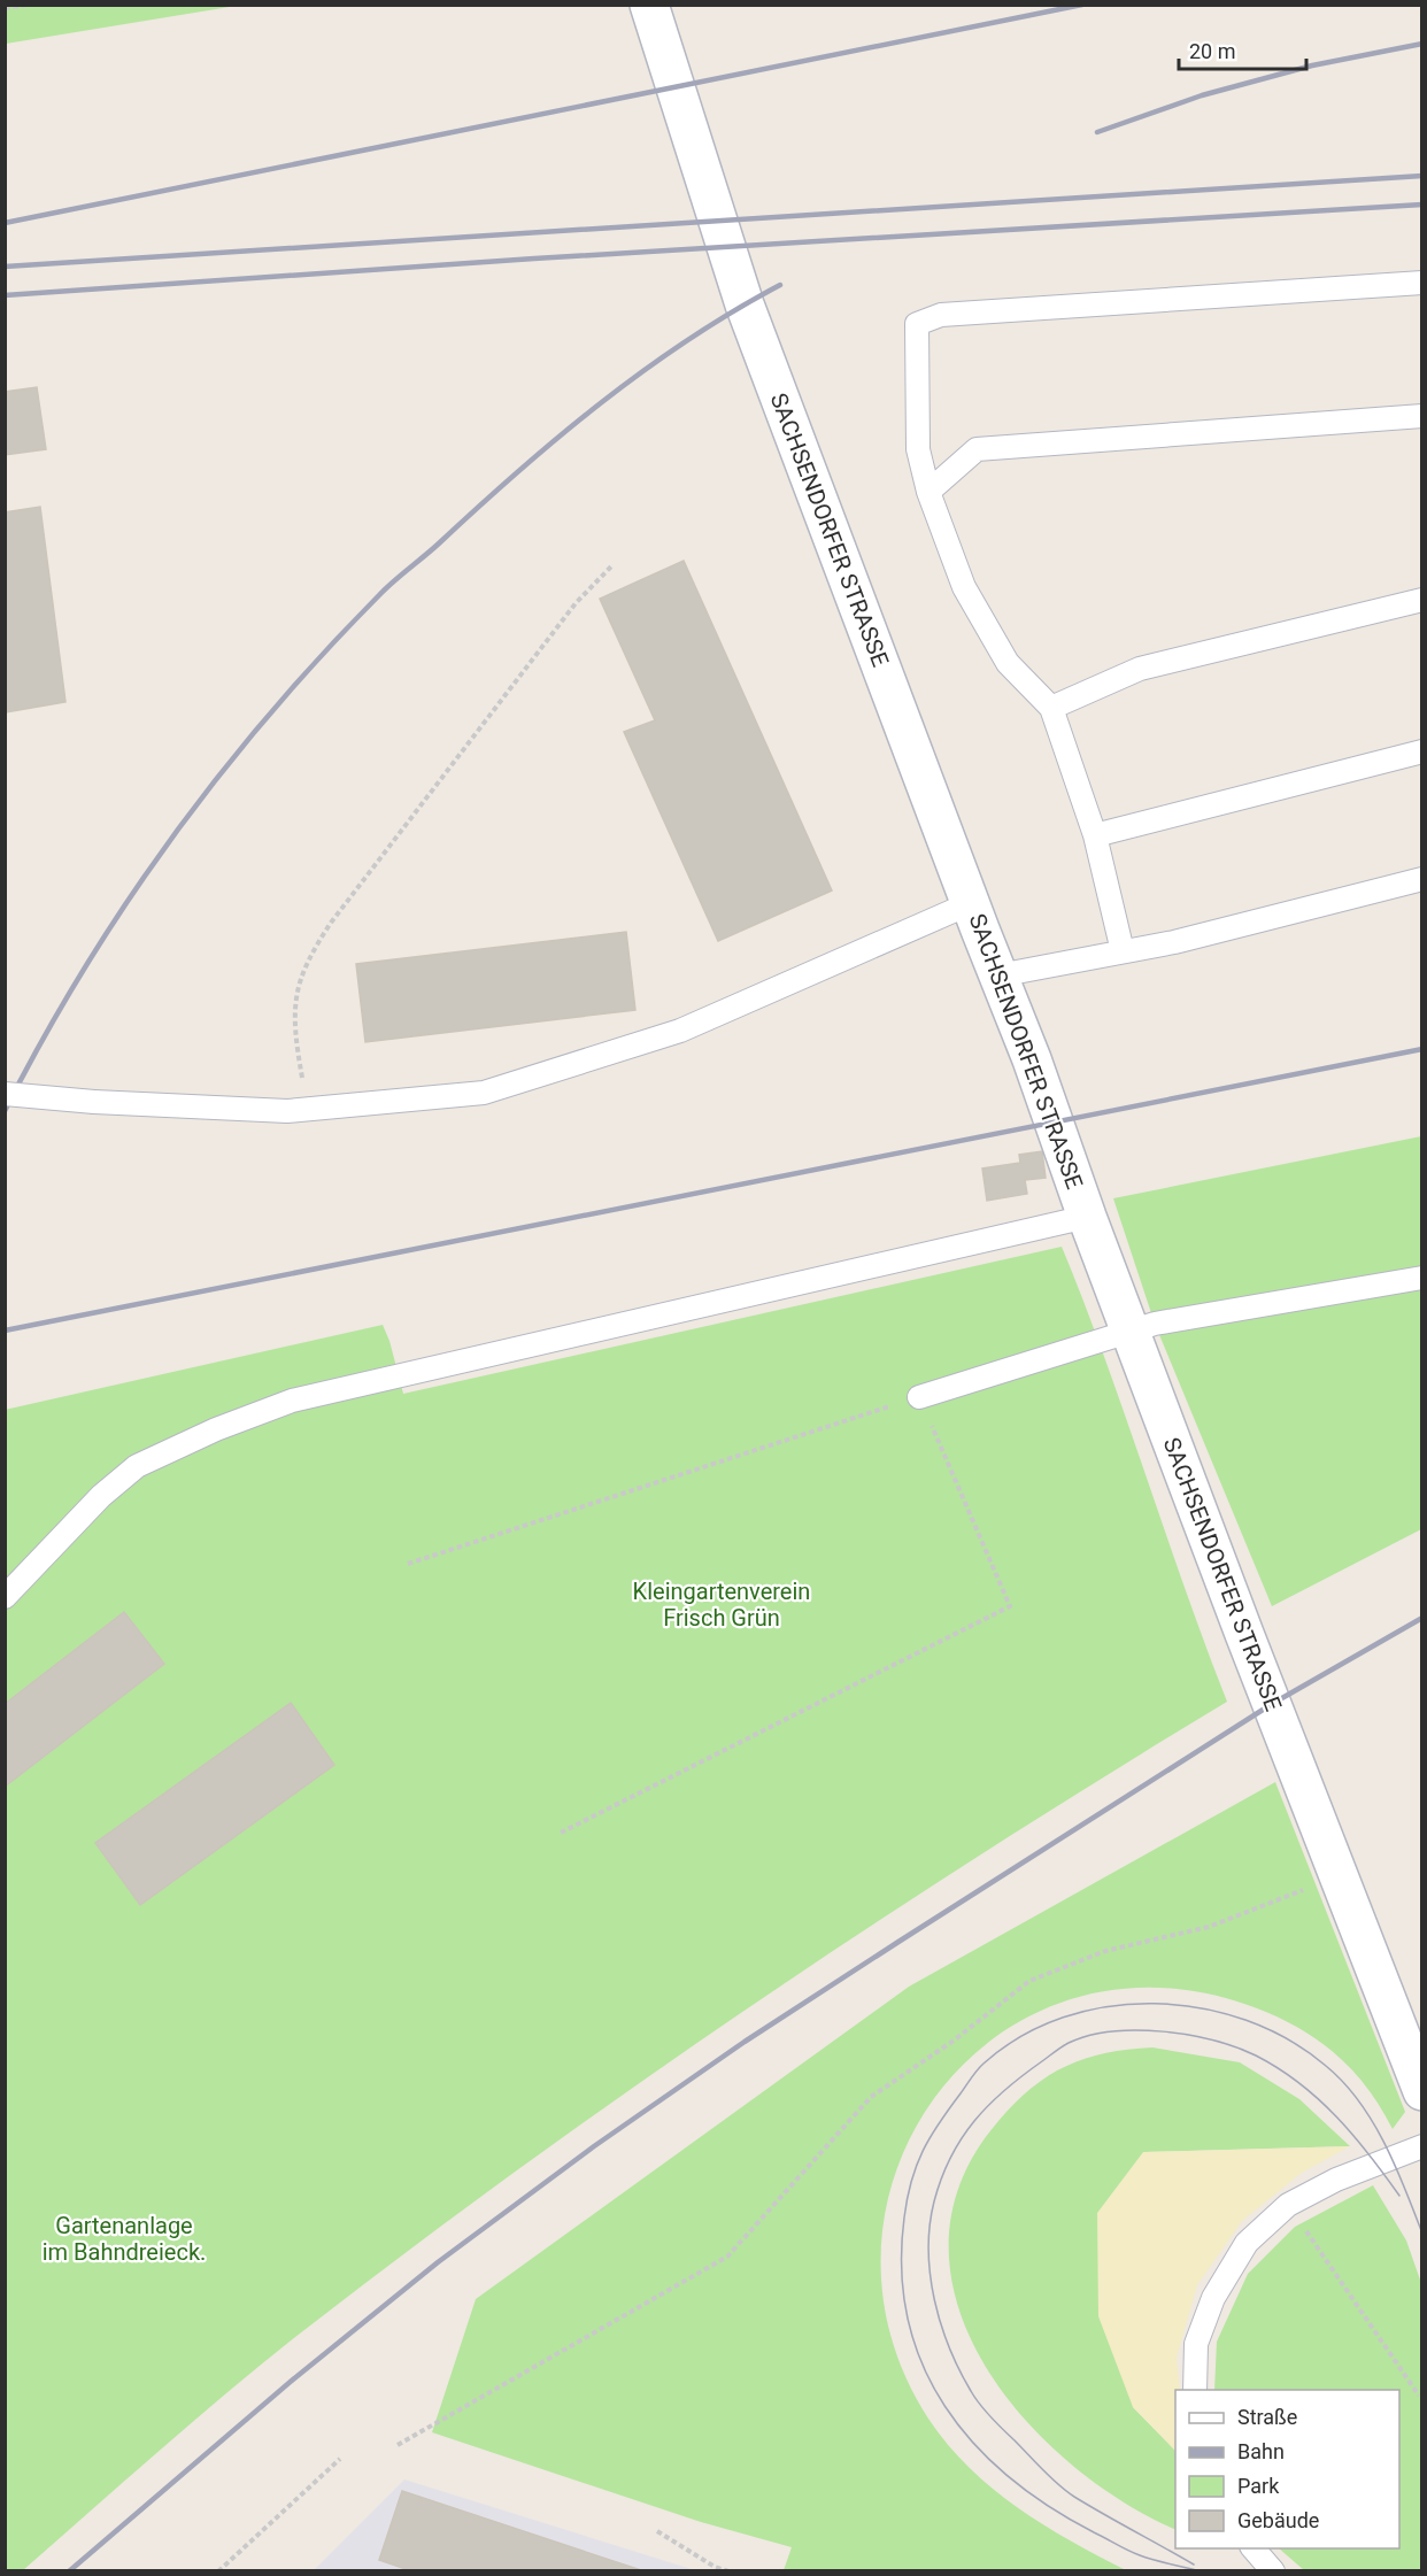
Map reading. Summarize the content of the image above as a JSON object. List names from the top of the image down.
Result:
{
  "streets": {
    "street": ["SACHSENDORFER STRASSE"]
  },
  "parks": ["Kleingartenverein Frisch Grün", "Gartenanlage im Bahndreieck."],
  "legend": [
    "Straße",
    "Bahn",
    "Park",
    "Gebäude"
  ],
  "scale_bar": "20 m"
}
